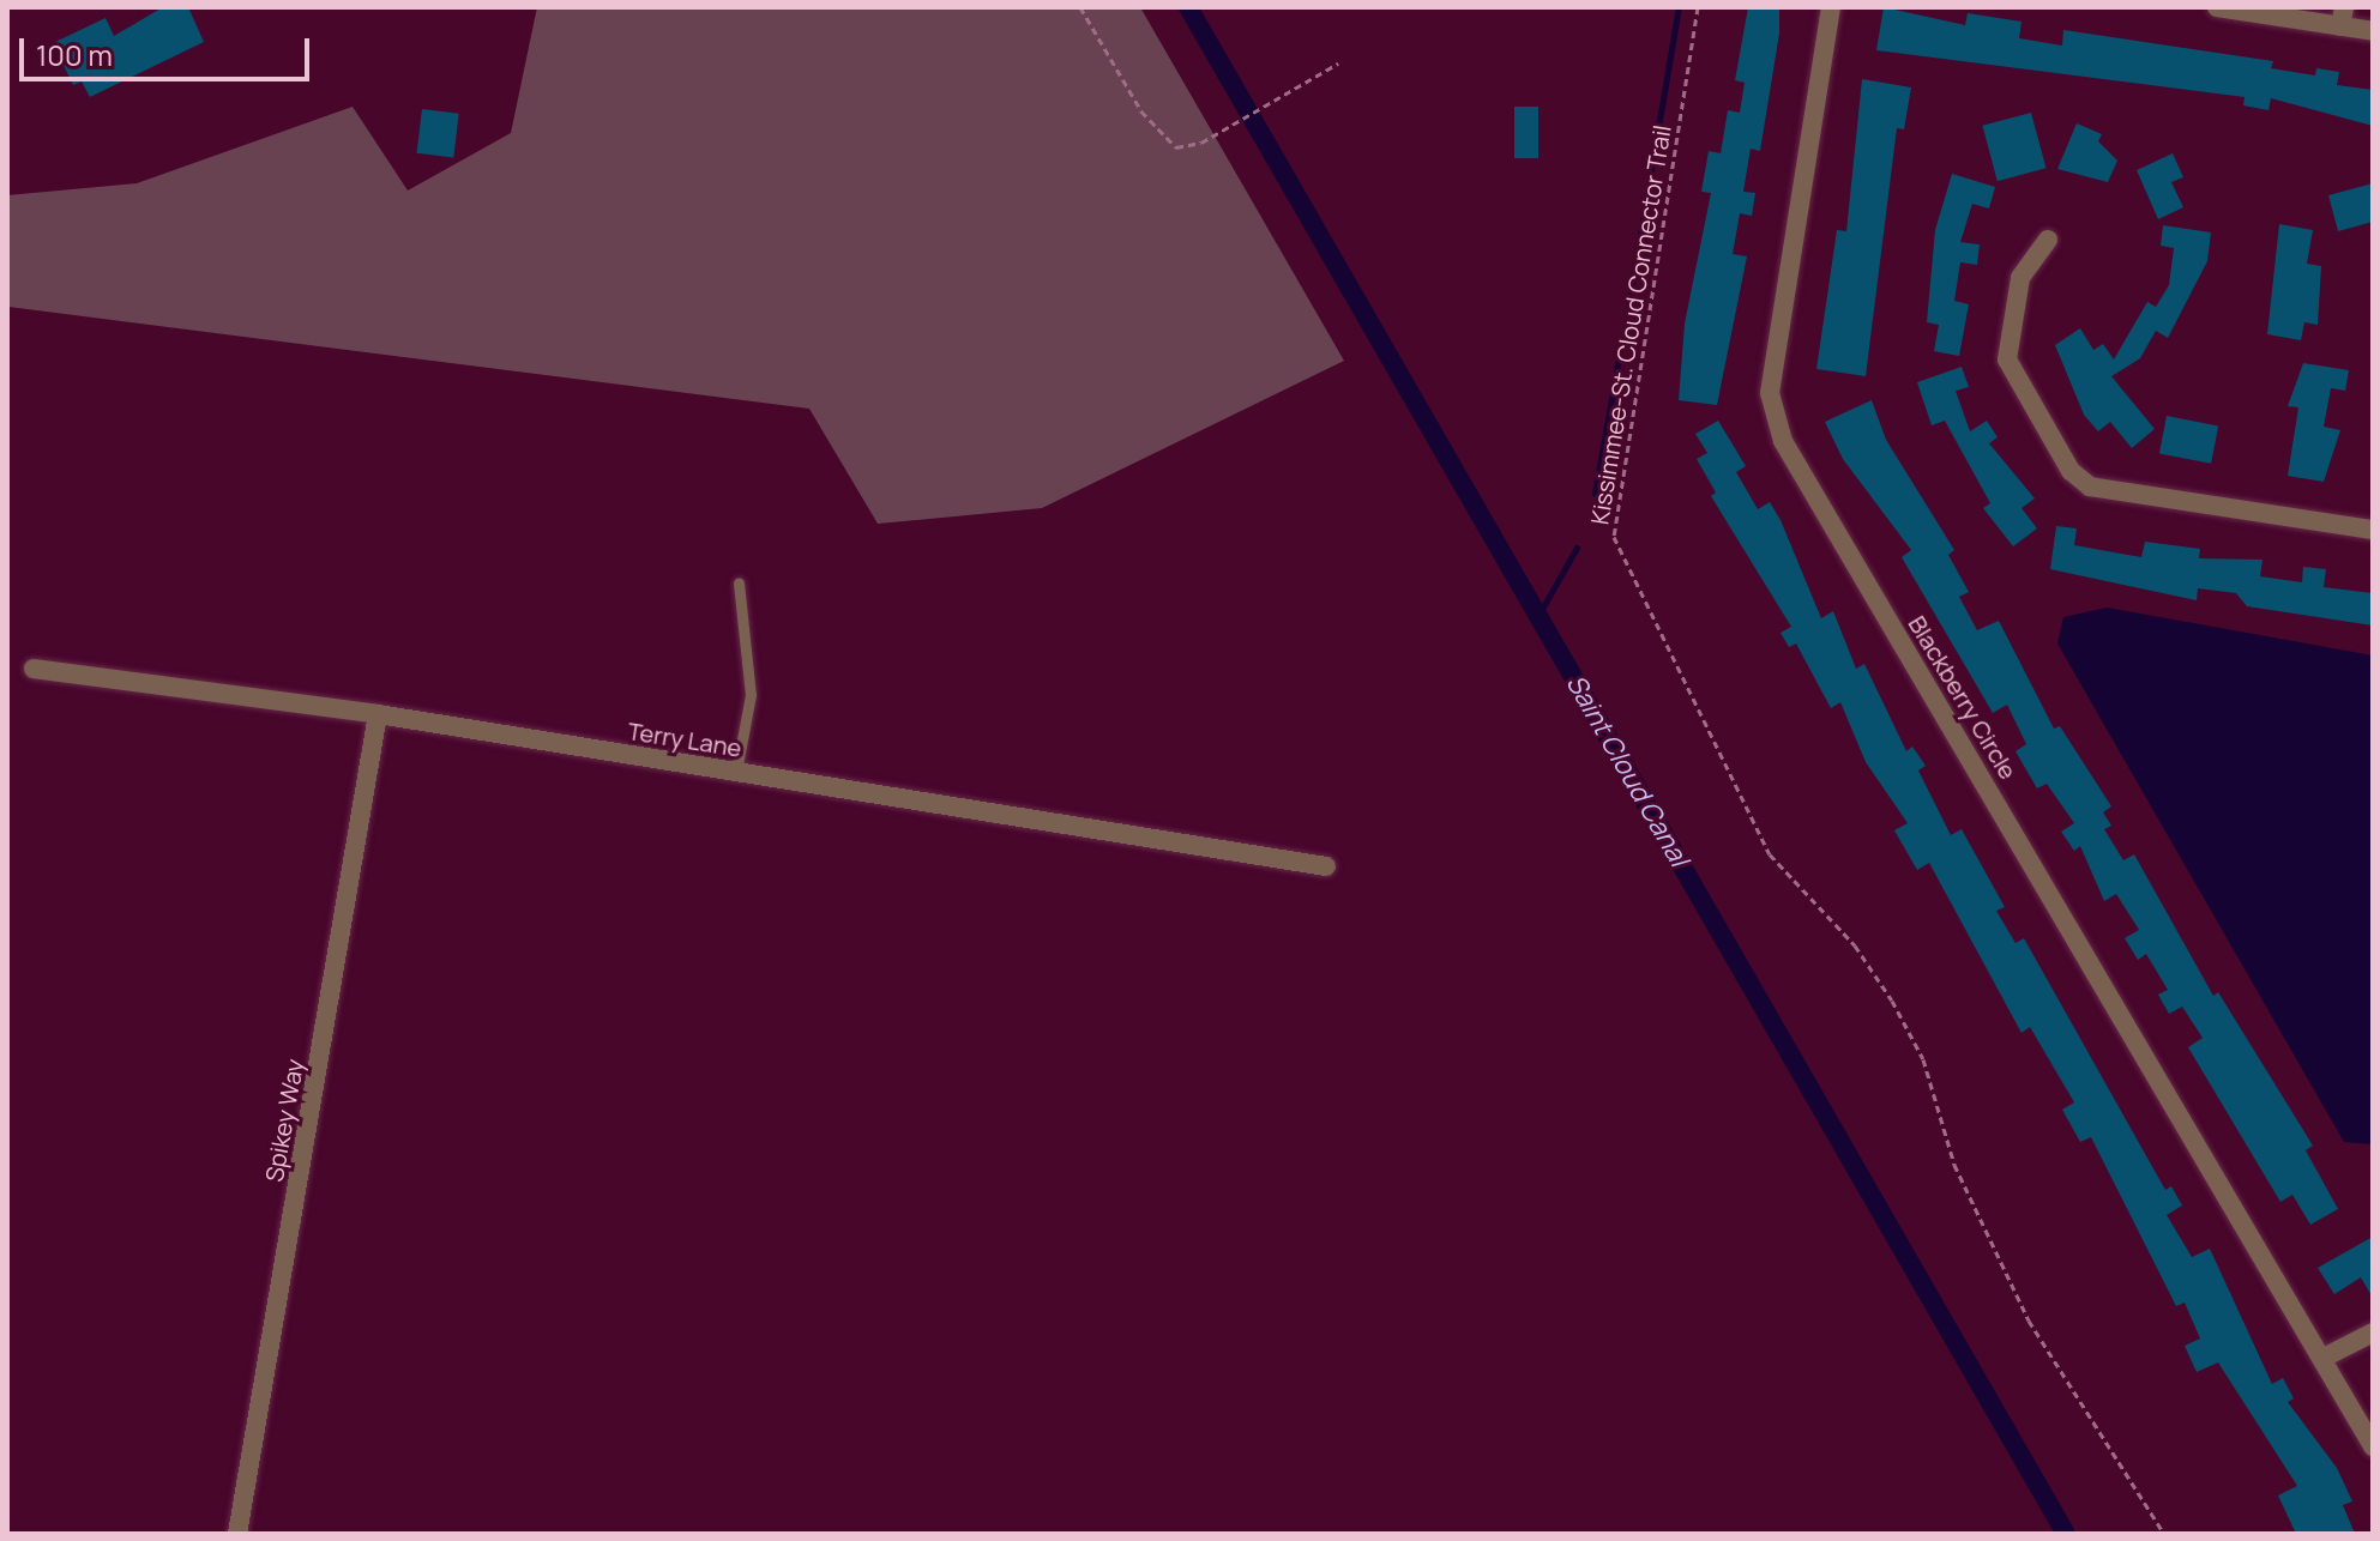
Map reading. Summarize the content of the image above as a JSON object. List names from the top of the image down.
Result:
{
  "streets": {
    "street": ["Blackberry Circle", "Terry Lane", "Spikey Way"],
    "path": ["Kissimmee-St. Cloud Connector Trail"]
  },
  "crossings": [
    ["Terry Lane", "Spikey Way"]
  ],
  "water": ["Saint Cloud Canal"],
  "scale_bar": "100 m"
}
